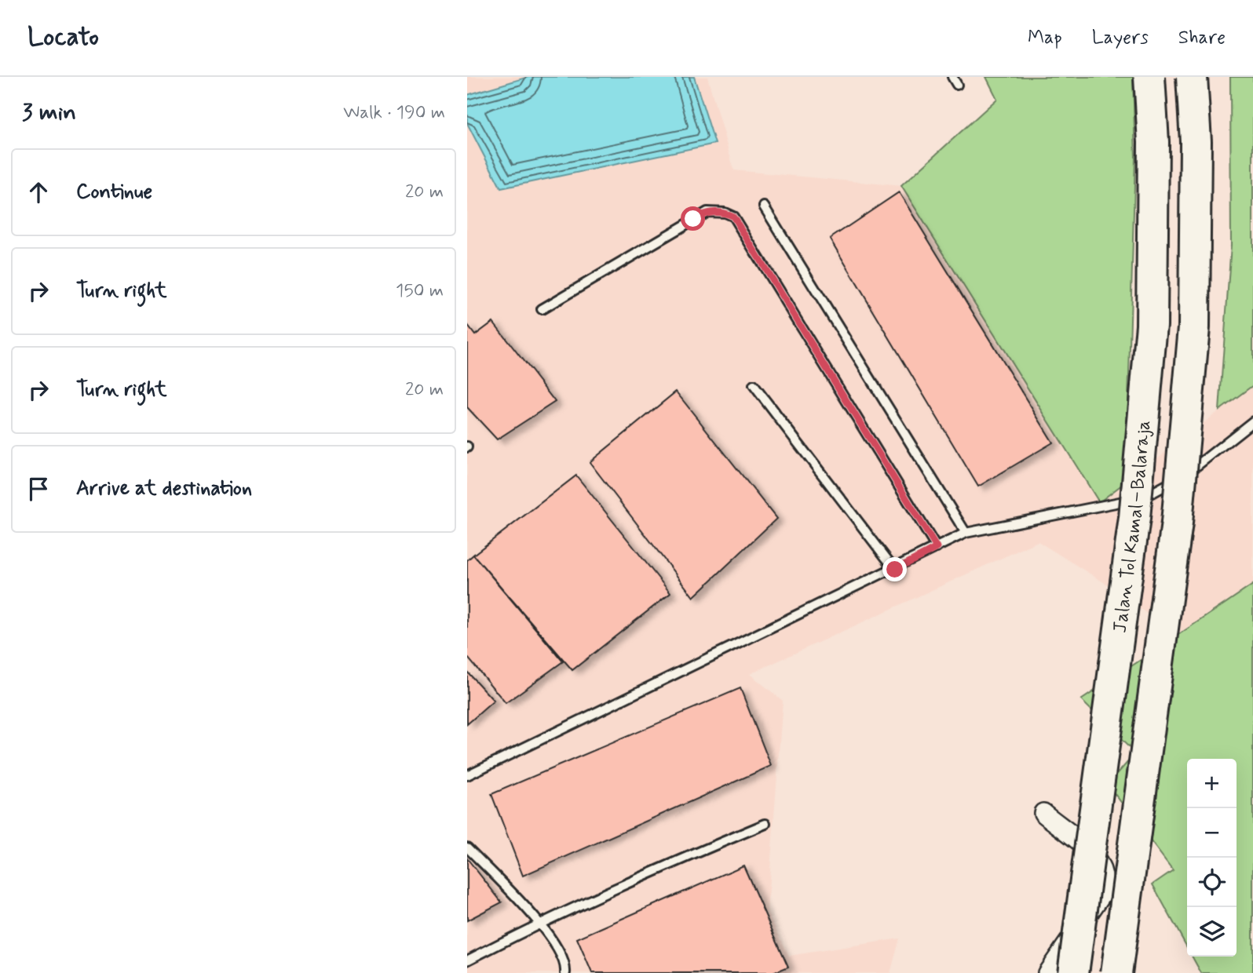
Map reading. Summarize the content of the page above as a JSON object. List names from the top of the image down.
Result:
{
  "streets": {
    "highway": ["Jalan Tol Kamal–Balaraja"]
  },
  "page": {
    "header": "Locato",
    "nav": ["Map", "Layers", "Share"],
    "heading": ["3 min", "Walk · 190 m"],
    "list": [
      ["Continue", "20 m"],
      ["Turn right", "150 m"],
      ["Turn right", "20 m"],
      "Arrive at destination"
    ],
    "map_buttons": ["+", "−"]
  }
}
